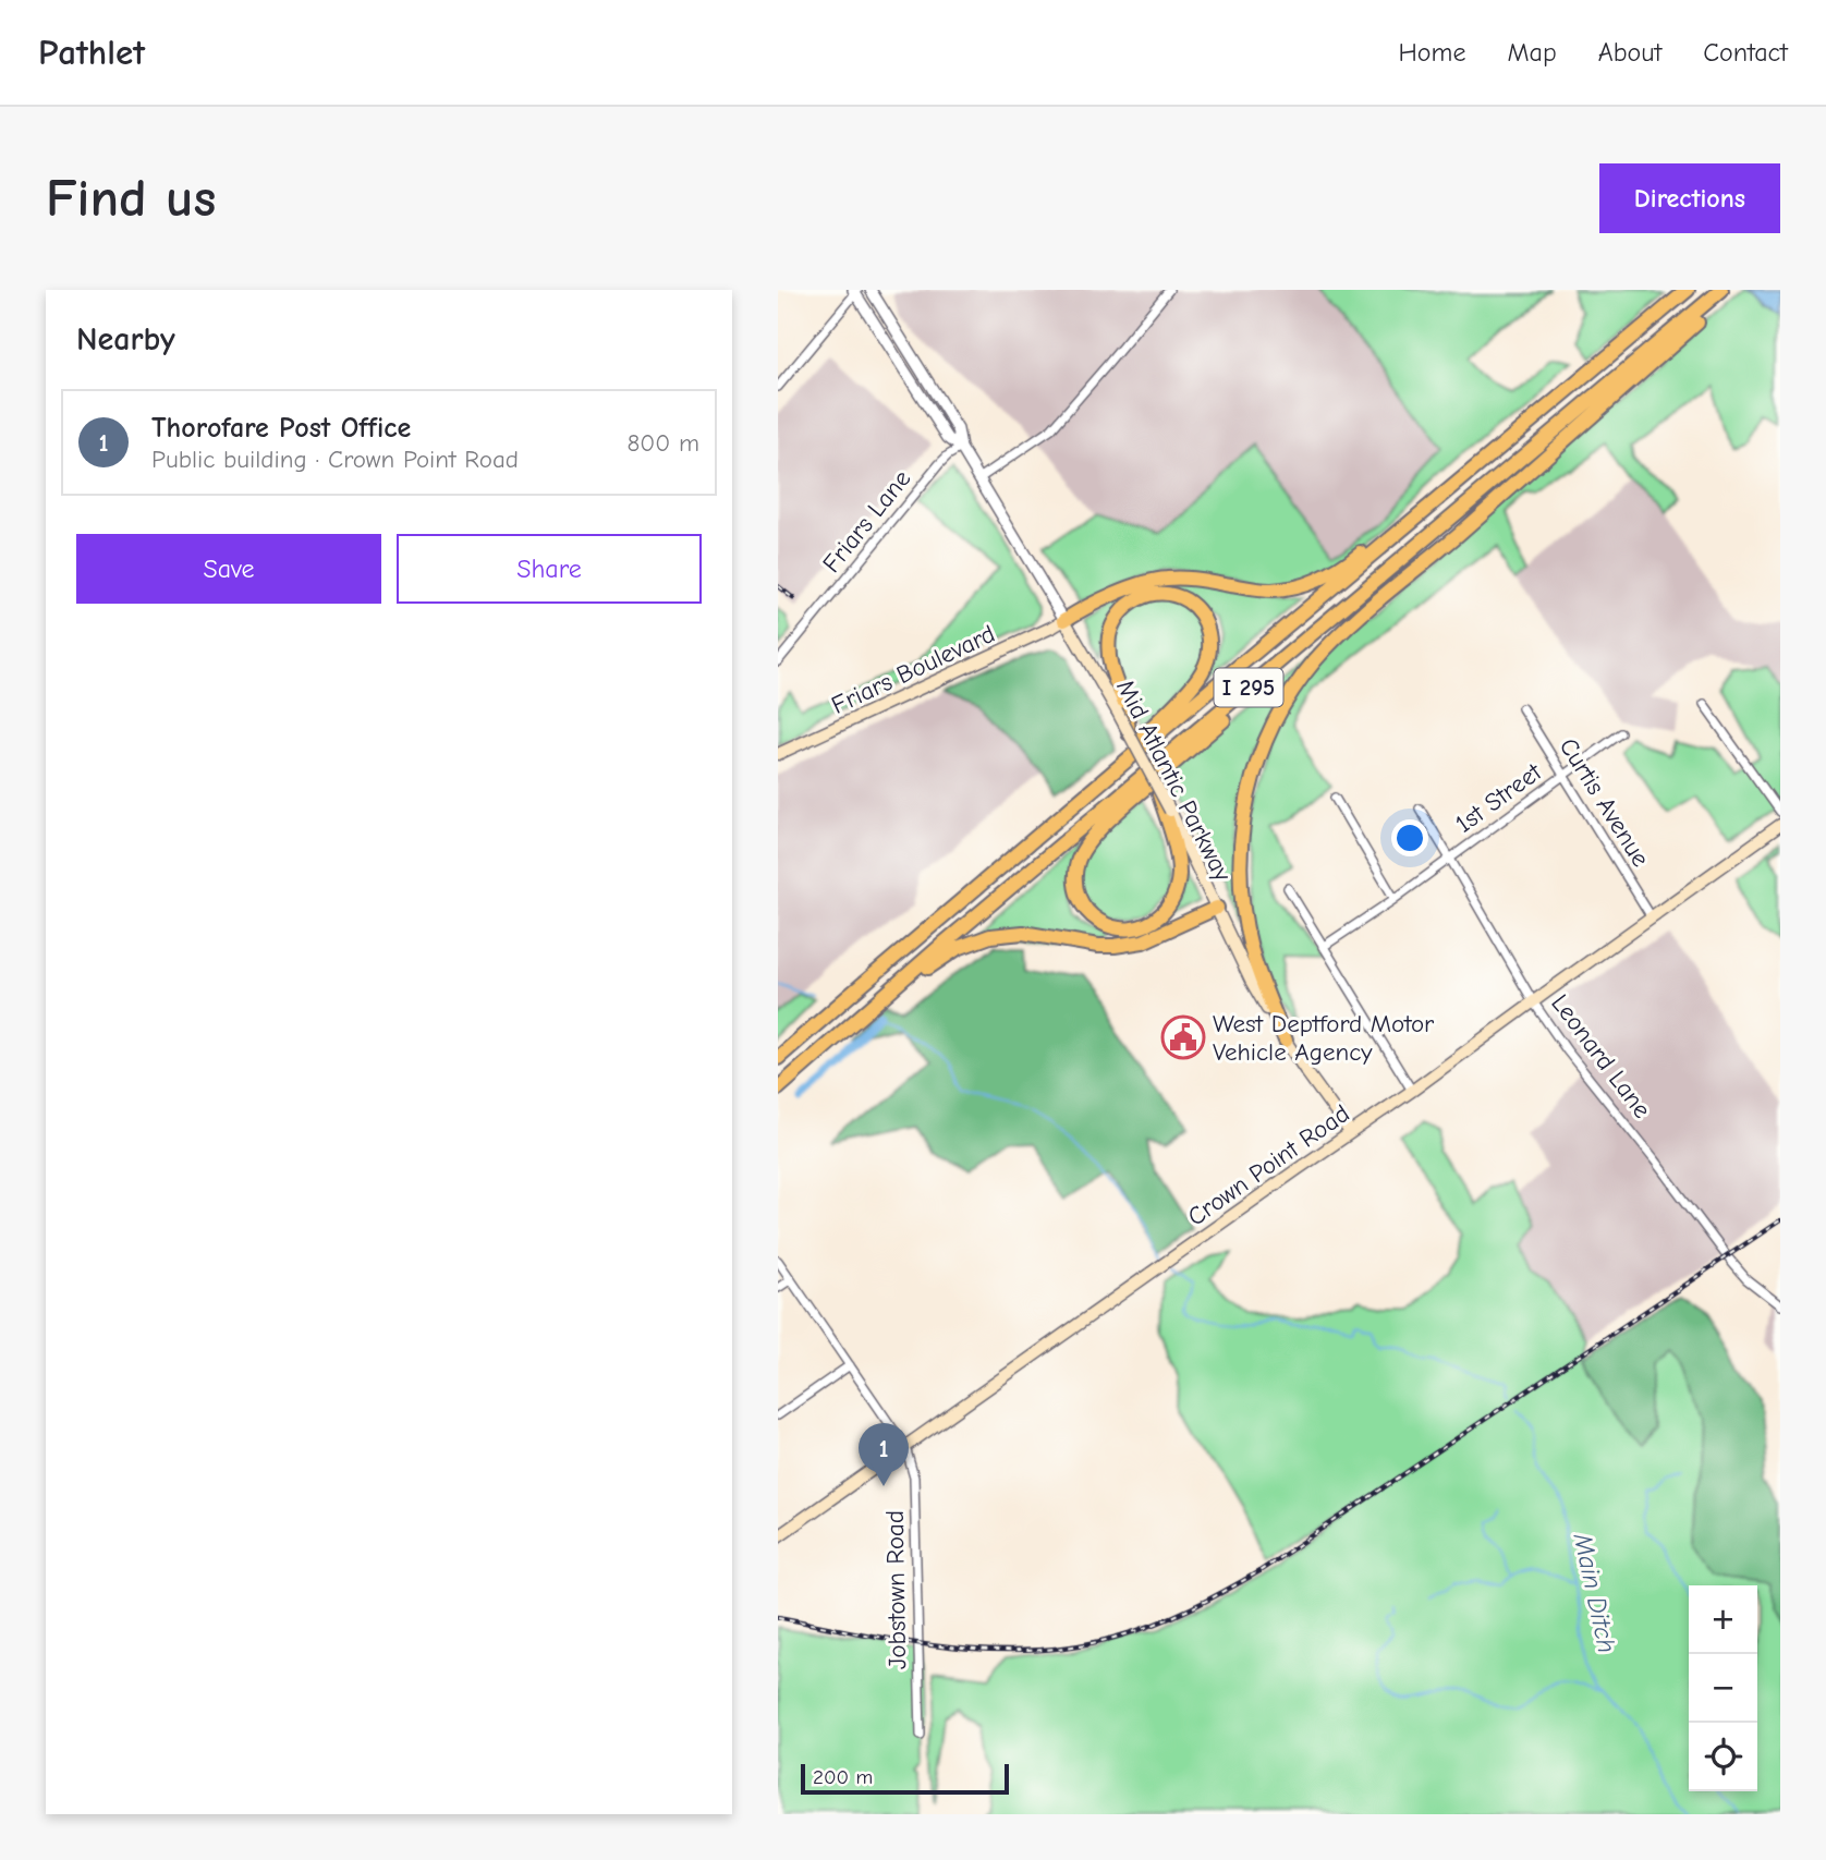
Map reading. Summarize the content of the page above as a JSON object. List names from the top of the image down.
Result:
{
  "streets": {
    "highway": ["I 295"],
    "main road": ["Friars Boulevard", "Mid Atlantic Parkway", "Crown Point Road"],
    "street": [
      "Friars Lane",
      "1st Street",
      "Curtis Avenue",
      "Leonard Lane",
      "Jobstown Road"
    ]
  },
  "crossings": [
    ["Friars Lane", "Mid Atlantic Parkway"],
    ["Friars Boulevard", "Mid Atlantic Parkway"],
    ["Mid Atlantic Parkway", "Crown Point Road"],
    ["1st Street", "Curtis Avenue"],
    ["1st Street", "Leonard Lane"],
    ["Curtis Avenue", "Crown Point Road"],
    ["Leonard Lane", "Crown Point Road"],
    ["Crown Point Road", "Jobstown Road"]
  ],
  "water": ["Main Ditch"],
  "places": {
    "public building": ["West Deptford Motor Vehicle Agency"]
  },
  "scale_bar": "200 m",
  "page": {
    "header": "Pathlet",
    "nav": [
      "Home",
      "Map",
      "About",
      "Contact"
    ],
    "buttons": [
      "Directions",
      ["Save", "Share"]
    ],
    "title": "Find us",
    "heading": "Nearby",
    "list": [
      {
        "mark": "1",
        "name": "Thorofare Post Office",
        "note": "Public building · Crown Point Road",
        "value": "800 m"
      }
    ],
    "pins": "1",
    "map_buttons": ["+", "−"],
    "scale": "200 m"
  }
}
